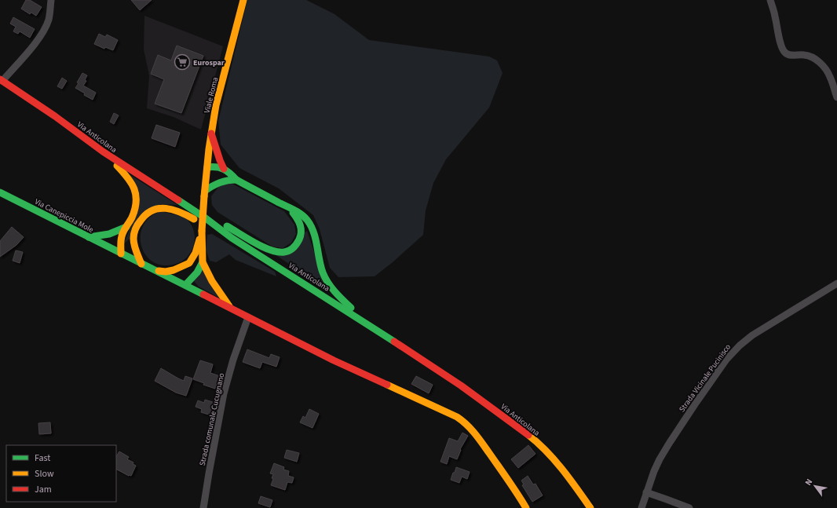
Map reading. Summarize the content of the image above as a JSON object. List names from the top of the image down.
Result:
{
  "streets": {
    "main road": ["Viale Roma", "Via Anticolana", "Via Canepiccia Mole"],
    "street": ["Strada Vicinale Pucinisco", "Strada comunale Cucugnano"]
  },
  "crossings": [
    ["Via Canepiccia Mole", "Strada comunale Cucugnano"]
  ],
  "places": {
    "supermarket": ["Eurospar"]
  },
  "legend": ["Fast", "Slow", "Jam"],
  "north": "top left"
}
